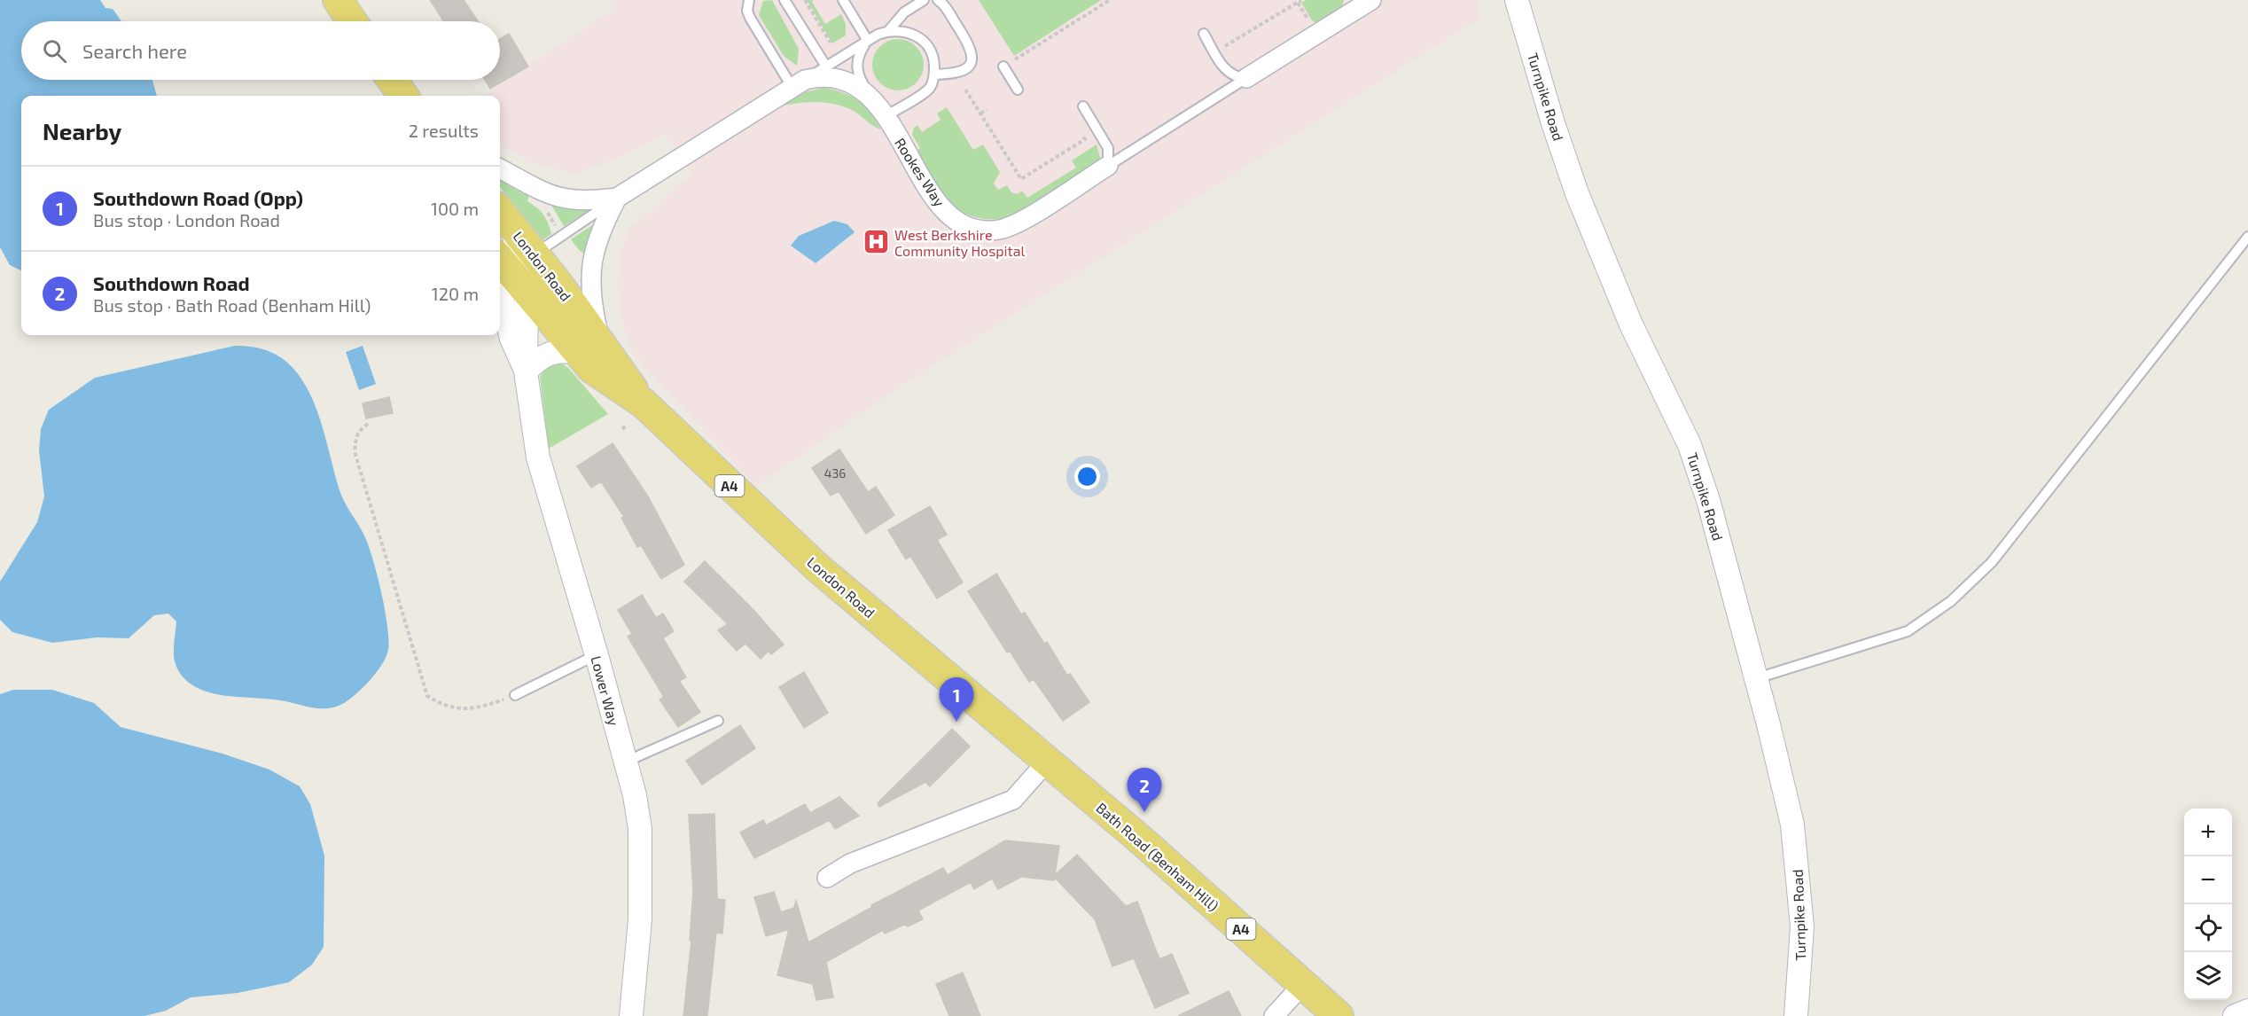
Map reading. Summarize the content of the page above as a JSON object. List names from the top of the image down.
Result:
{
  "streets": {
    "main road": ["London Road", "A4", "Bath Road (Benham Hill)"],
    "street": ["Turnpike Road", "Rookes Way", "Lower Way"]
  },
  "crossings": [
    ["Rookes Way", "London Road"],
    ["Rookes Way", "Lower Way"],
    ["London Road", "Lower Way"],
    ["London Road", "Bath Road (Benham Hill)"]
  ],
  "places": {
    "hospital": ["West Berkshire Community Hospital"]
  },
  "house_numbers": ["436"],
  "page": {
    "search": "Search here",
    "heading": ["Nearby", "2 results"],
    "list": [
      {
        "mark": "1",
        "name": "Southdown Road (Opp)",
        "note": "Bus stop · London Road",
        "value": "100 m"
      },
      {
        "mark": "2",
        "name": "Southdown Road",
        "note": "Bus stop · Bath Road (Benham Hill)",
        "value": "120 m"
      }
    ],
    "pins": ["1", "2"],
    "map_buttons": ["+", "−"]
  }
}
